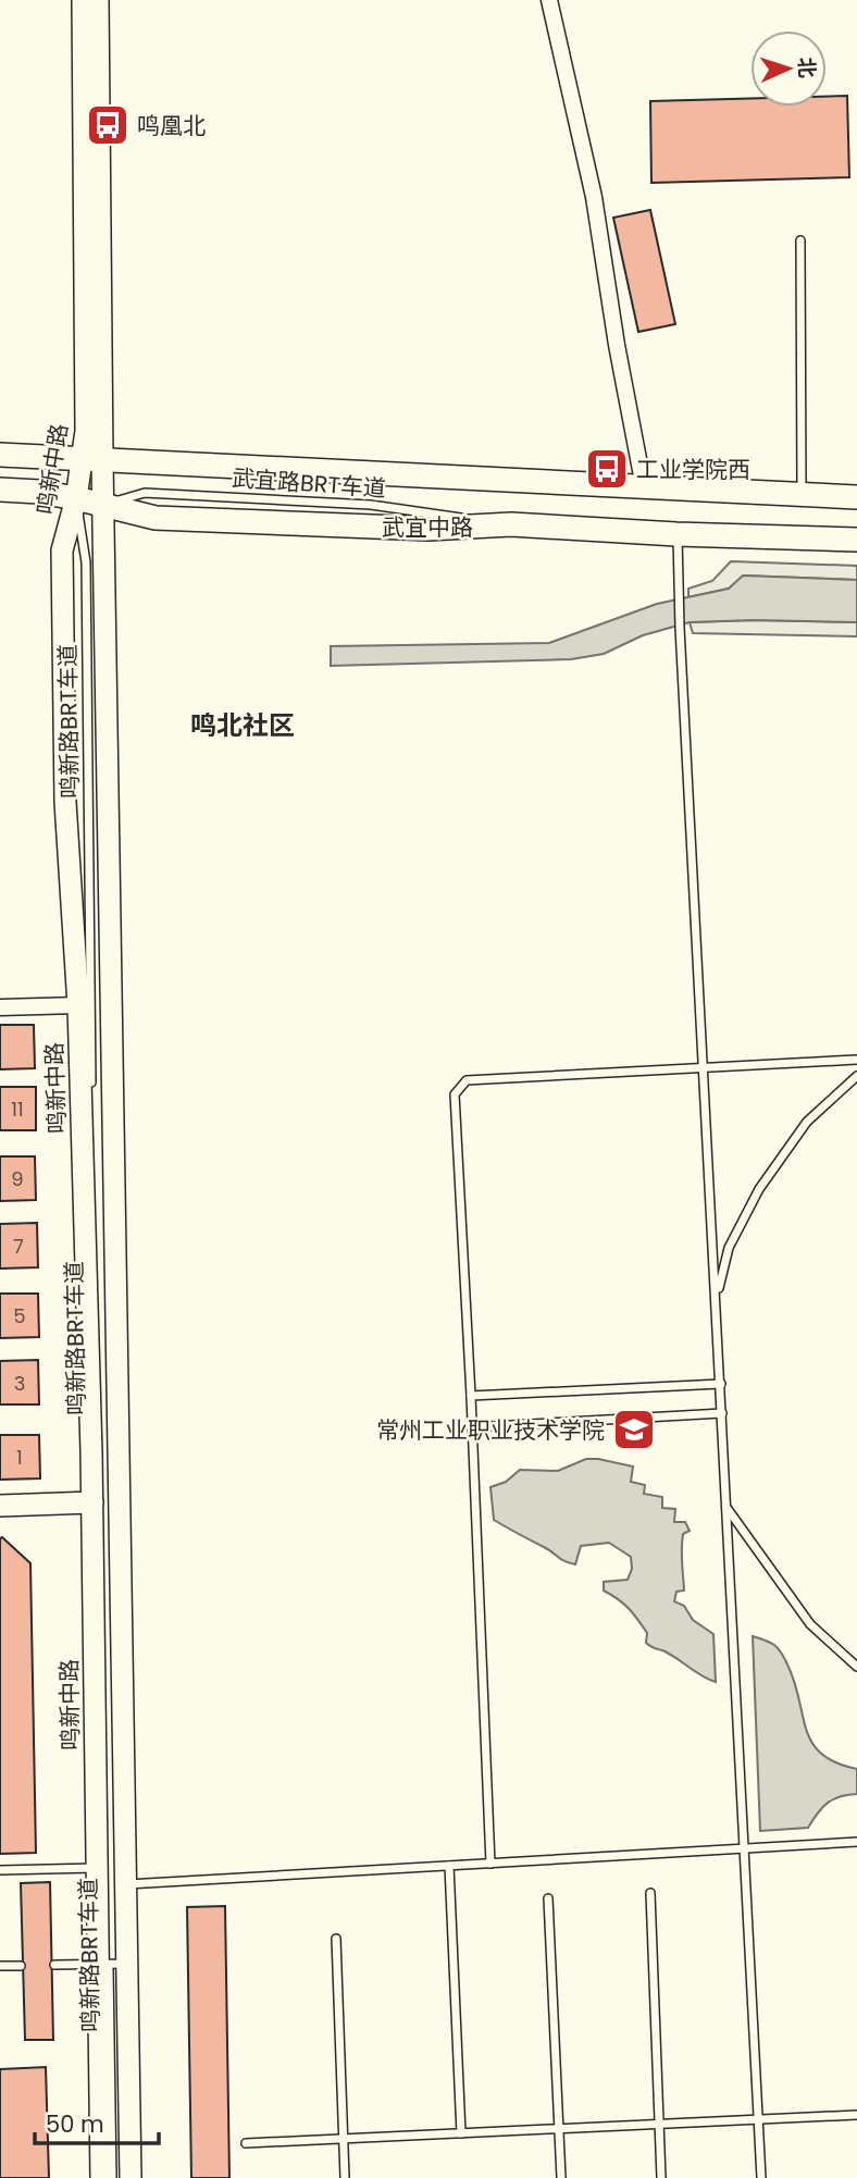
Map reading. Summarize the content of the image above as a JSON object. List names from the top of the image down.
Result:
{
  "streets": {
    "main road": ["鸣新中路", "武宜中路"],
    "lane": ["鸣新路BRT车道"]
  },
  "crossings": [
    ["鸣新中路", "武宜中路"],
    ["鸣新中路", "鸣新路BRT车道"],
    ["武宜中路", "鸣新路BRT车道"]
  ],
  "districts": ["鸣北社区"],
  "places": {
    "bus stop": ["鸣凰北", "工业学院西"],
    "school or university": ["常州工业职业技术学院"]
  },
  "house_numbers": [
    "11",
    "9",
    "7",
    "5",
    "3",
    "1"
  ],
  "scale_bar": "50 m",
  "north": "right"
}
